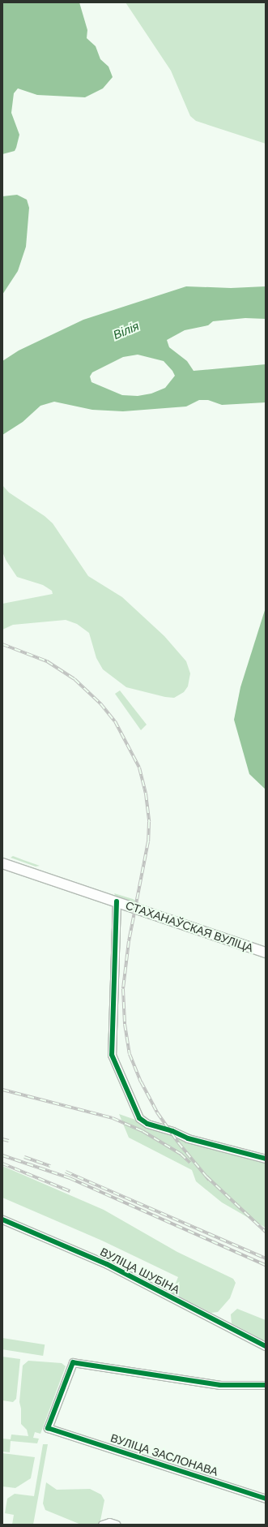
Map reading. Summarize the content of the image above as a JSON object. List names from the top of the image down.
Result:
{
  "streets": {
    "street": ["СТАХАНАЎСКАЯ ВУЛІЦА", "ВУЛІЦА ШУБІНА", "ВУЛІЦА ЗАСЛОНАВА"]
  },
  "water": ["Вілія"]
}
